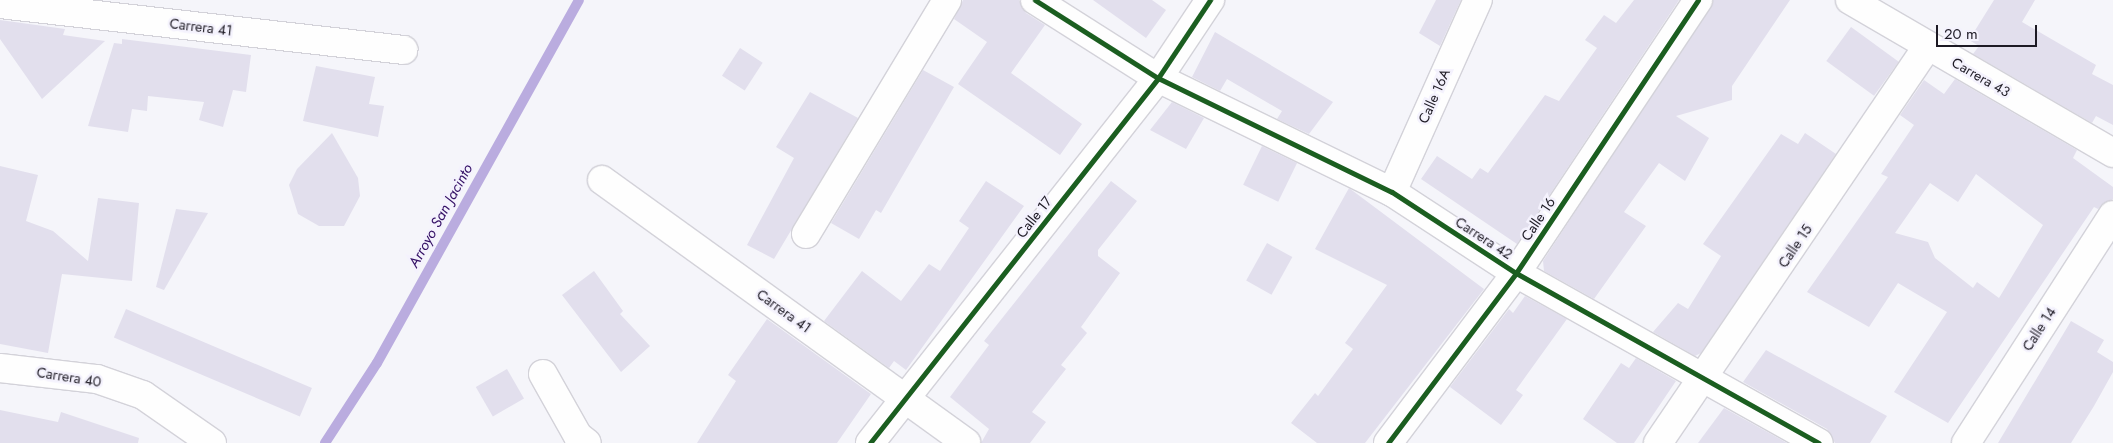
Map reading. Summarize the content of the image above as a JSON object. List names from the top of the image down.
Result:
{
  "streets": {
    "street": [
      "Carrera 41",
      "Carrera 43",
      "Calle 16A",
      "Calle 17",
      "Calle 16",
      "Carrera 42",
      "Calle 15",
      "Calle 14",
      "Carrera 40"
    ]
  },
  "crossings": [
    ["Carrera 41", "Calle 17"],
    ["Carrera 43", "Calle 15"],
    ["Calle 16A", "Carrera 42"],
    ["Calle 17", "Carrera 42"],
    ["Calle 16", "Carrera 42"],
    ["Carrera 42", "Calle 15"]
  ],
  "water": ["Arroyo San Jacinto"],
  "scale_bar": "20 m"
}
